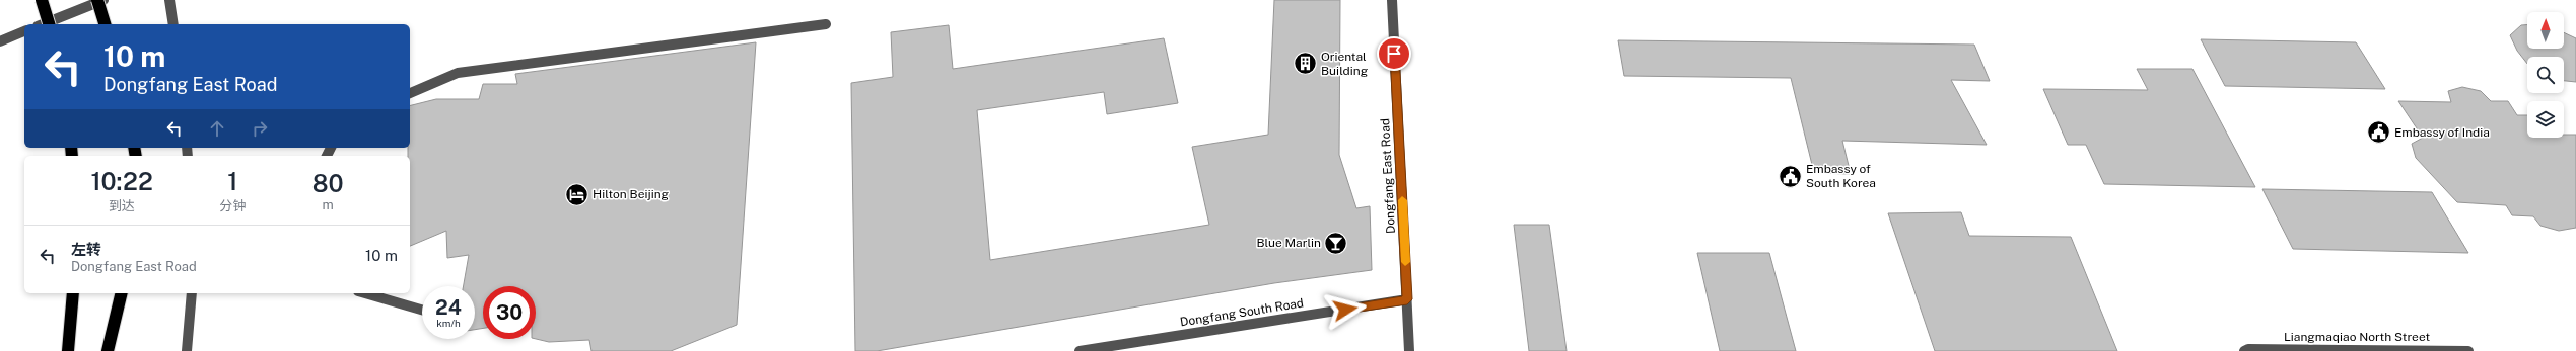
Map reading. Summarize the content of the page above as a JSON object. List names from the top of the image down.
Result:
{
  "streets": {
    "street": ["Dongfang East Road", "Dongfang South Road", "Liangmaqiao North Street"]
  },
  "crossings": [
    ["Dongfang East Road", "Dongfang South Road"]
  ],
  "places": {
    "building": ["Oriental Building"],
    "public building": ["Embassy of India", "Embassy of South Korea"],
    "hotel": ["Hilton Beijing"],
    "bar": ["Blue Marlin"]
  },
  "north": "top",
  "page": {
    "turn": ["10 m", "Dongfang East Road"],
    "eta": [
      "10:22",
      "到达",
      "1",
      "分钟",
      "80",
      "m"
    ],
    "list": [
      {
        "name": "左转",
        "note": "Dongfang East Road",
        "value": "10 m"
      }
    ],
    "speed": "24 km/h",
    "limit": "30"
  }
}
